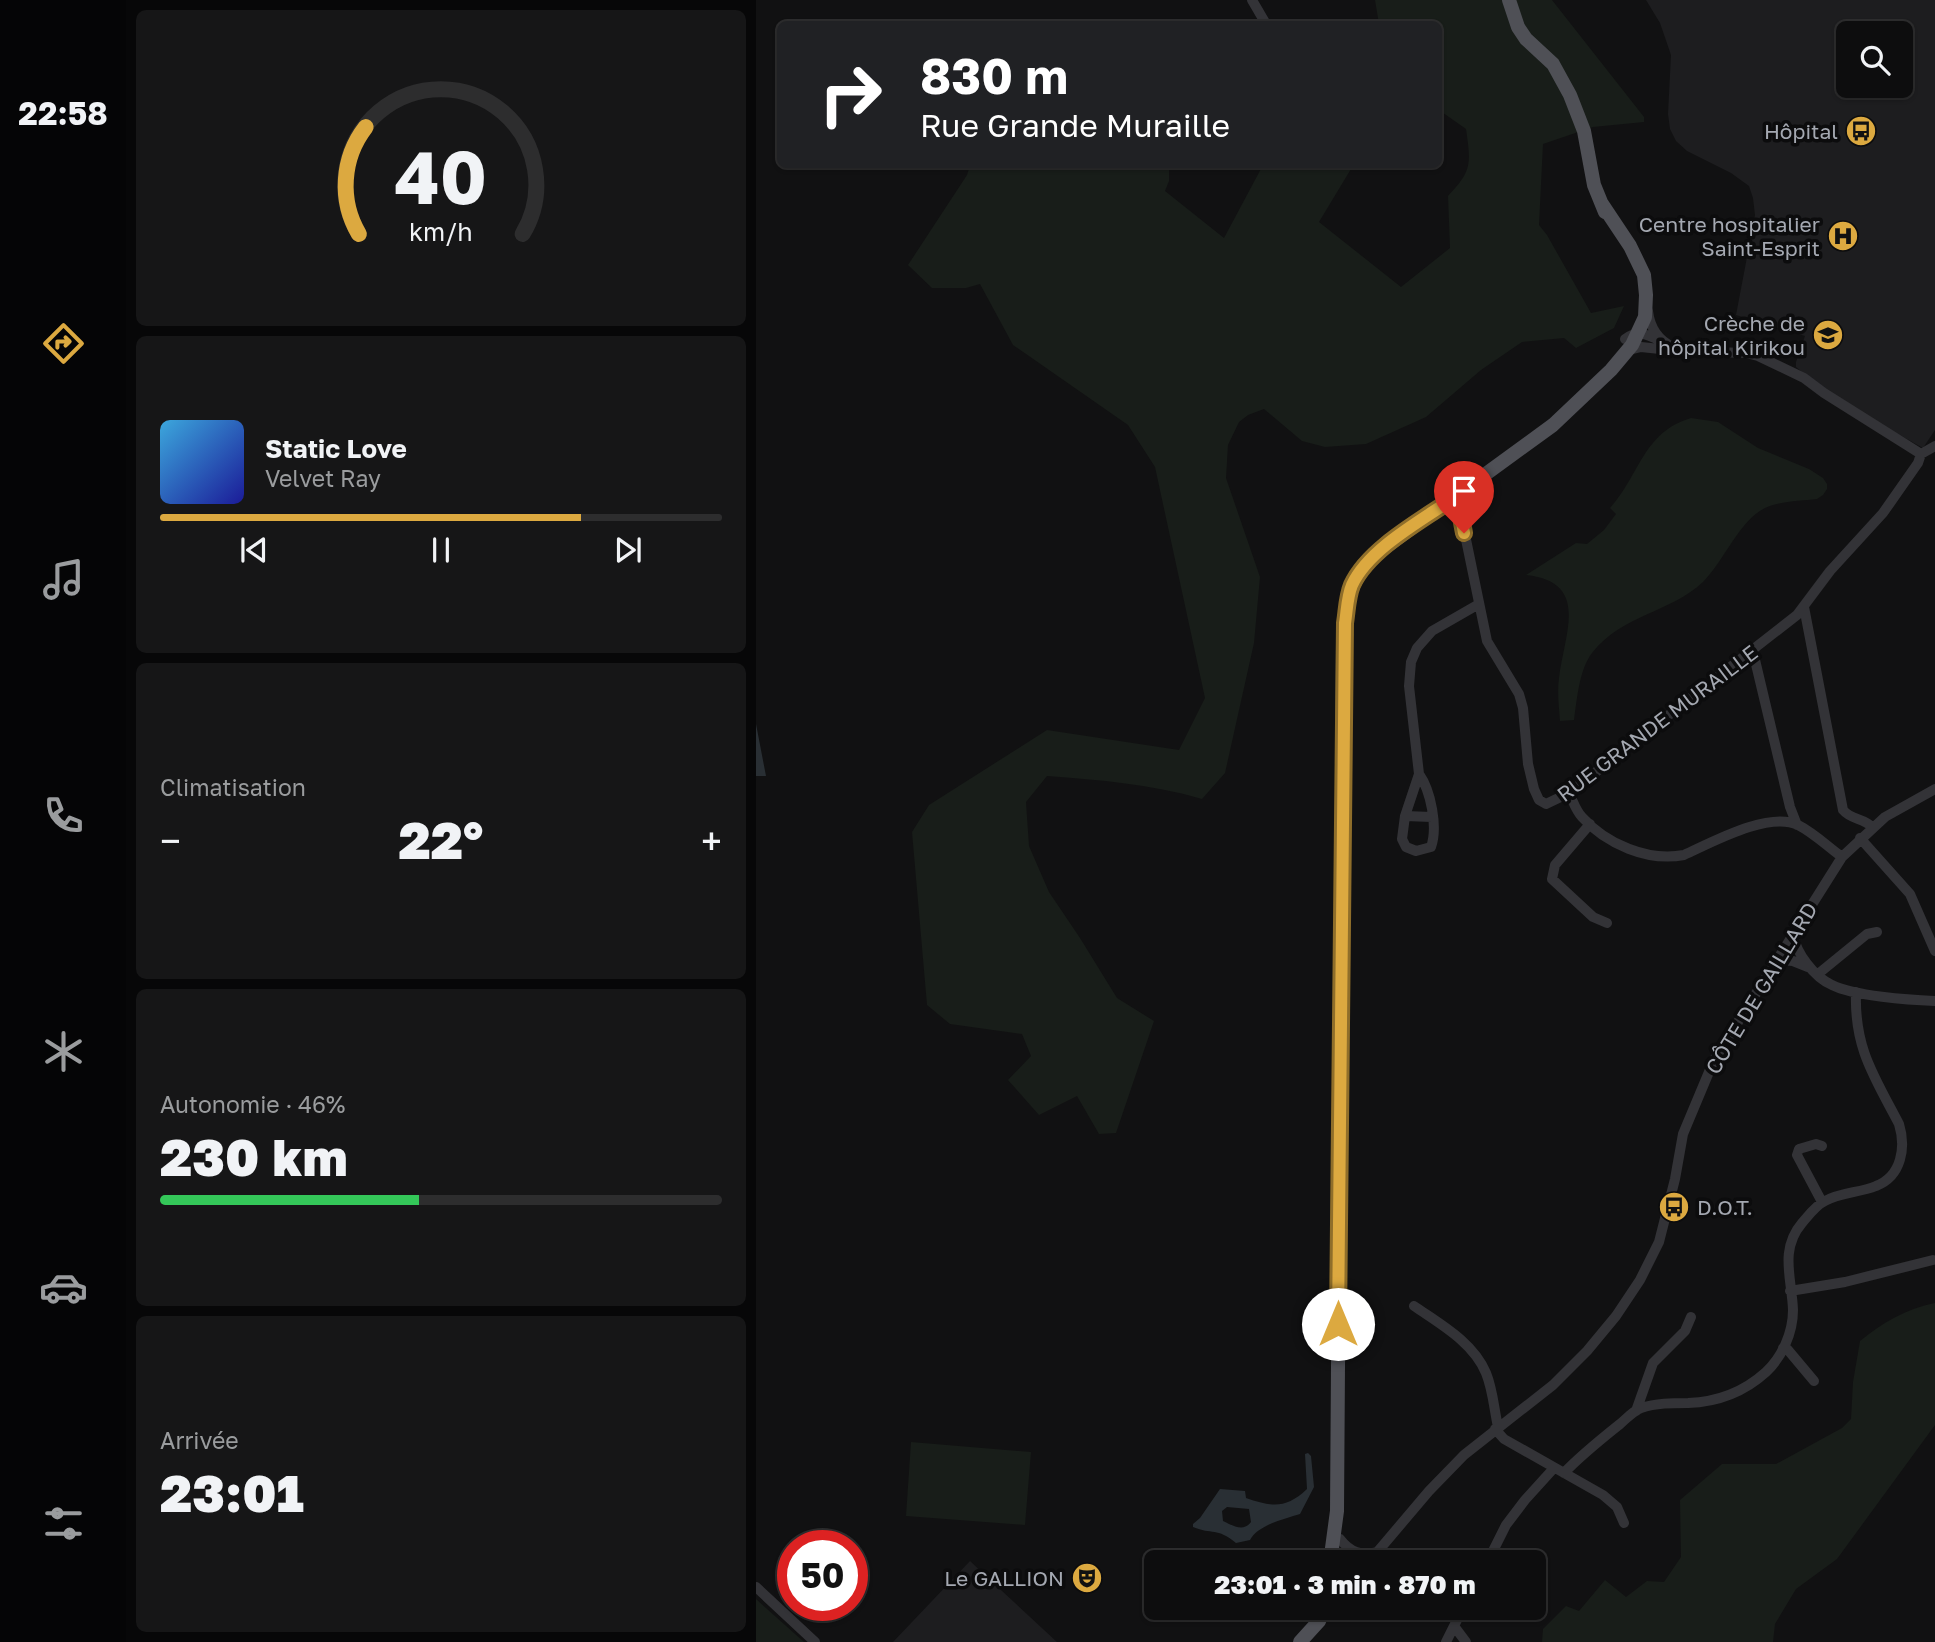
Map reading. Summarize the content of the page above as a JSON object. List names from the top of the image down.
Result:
{
  "streets": {
    "street": ["RUE GRANDE MURAILLE", "CÔTE DE GAILLARD"]
  },
  "places": {
    "bus stop": ["Hôpital", "D.O.T."],
    "hospital": ["Centre hospitalier Saint-Esprit"],
    "school or university": ["Crèche de hôpital Kirikou"],
    "theatre": ["Le GALLION"]
  },
  "page": {
    "tabs": "22:58",
    "turn": ["830 m", "Rue Grande Muraille"],
    "song": ["Static Love", "Velvet Ray"],
    "tile": [
      "Climatisation",
      ["Autonomie · 46%", "230 km"],
      ["Arrivée", "23:01"]
    ],
    "heat": ["−", "22°", "+"],
    "limit": "50",
    "trip": "23:01 · 3 min · 870 m",
    "gauge": ["40", "km/h"]
  }
}
